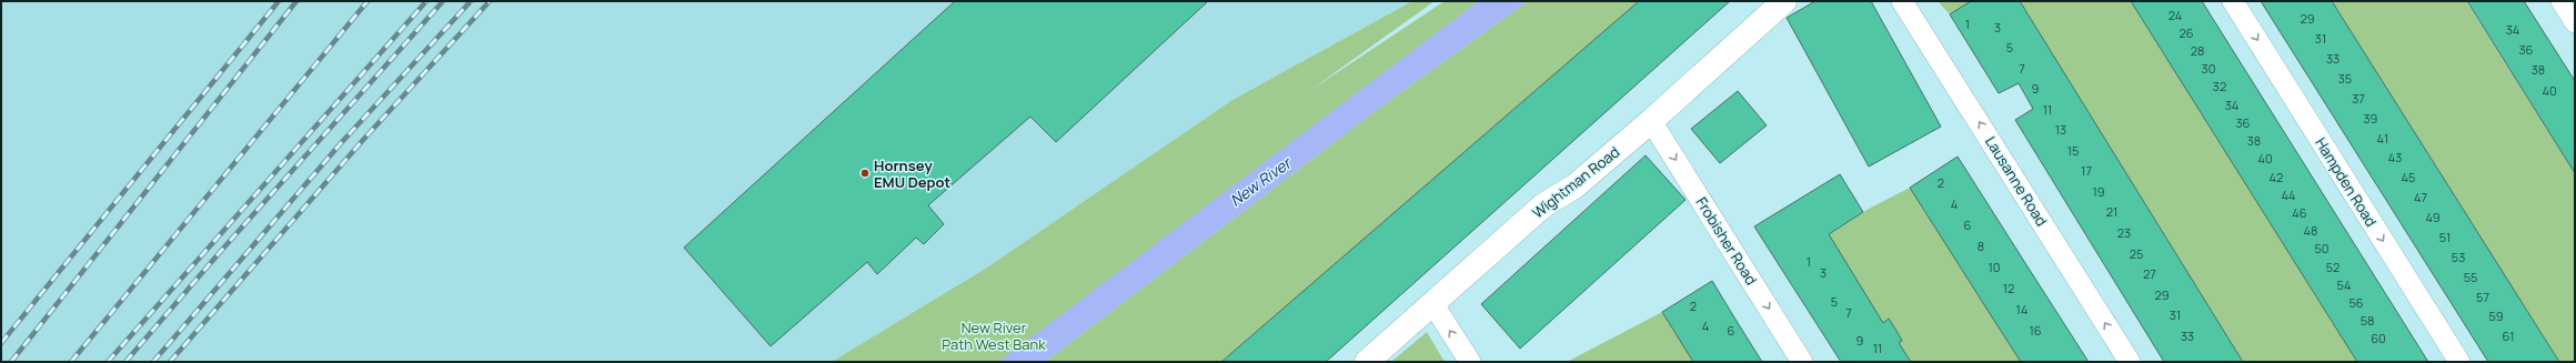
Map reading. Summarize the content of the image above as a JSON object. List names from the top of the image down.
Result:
{
  "streets": {
    "main road": ["Wightman Road"],
    "street": ["Lausanne Road", "Hampden Road", "Frobisher Road"]
  },
  "crossings": [
    ["Wightman Road", "Frobisher Road"]
  ],
  "one_way": ["Lausanne Road", "Hampden Road", "Frobisher Road"],
  "water": ["New River"],
  "parks": ["New River Path West Bank"],
  "places": ["Hornsey EMU Depot"],
  "house_numbers": [
    "24",
    "29",
    "1",
    "3",
    "34",
    "26",
    "31",
    "5",
    "36",
    "28",
    "33",
    "7",
    "30",
    "38",
    "35",
    "32",
    "9",
    "40",
    "37",
    "34",
    "11",
    "39",
    "36",
    "13",
    "41",
    "38",
    "15",
    "43",
    "40",
    "17",
    "42",
    "45",
    "2",
    "19",
    "44",
    "47",
    "4",
    "21",
    "46",
    "49",
    "6",
    "48",
    "23",
    "51",
    "8",
    "50",
    "25",
    "53",
    "1",
    "10",
    "52",
    "3",
    "27",
    "55",
    "54",
    "12",
    "29",
    "57",
    "5",
    "56",
    "2",
    "14",
    "7",
    "31",
    "59",
    "58",
    "4",
    "6",
    "16",
    "33",
    "61",
    "60",
    "9",
    "11"
  ]
}
